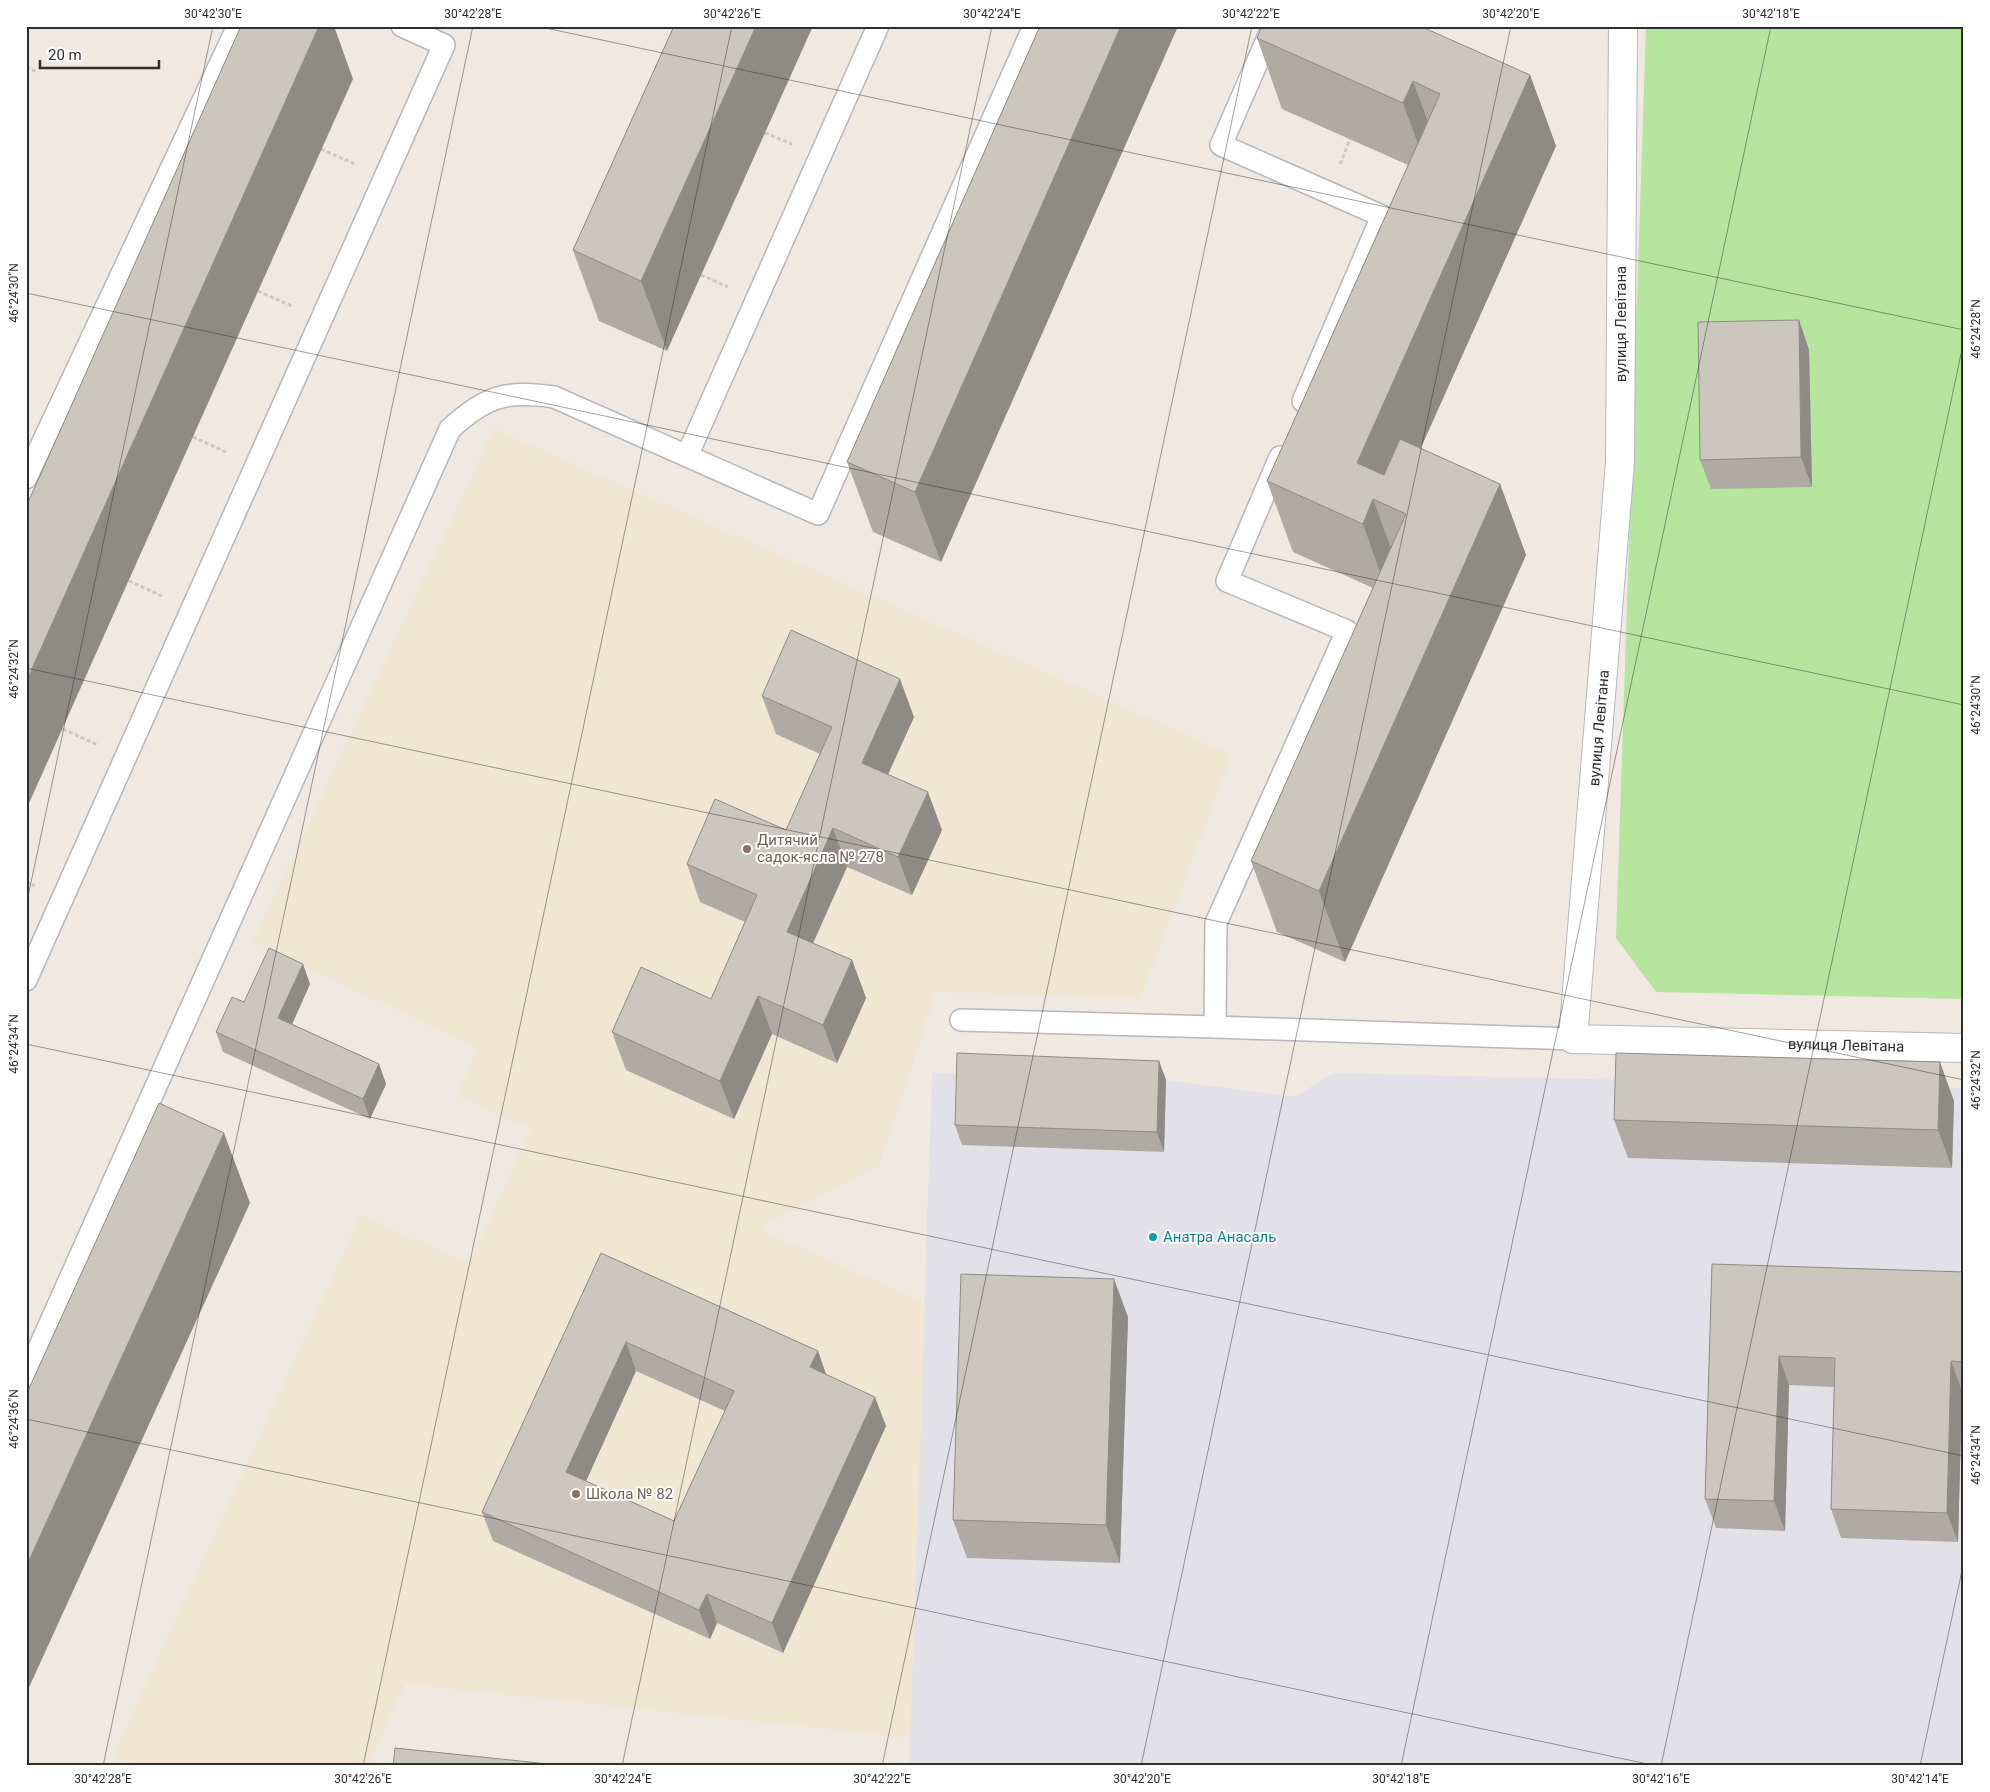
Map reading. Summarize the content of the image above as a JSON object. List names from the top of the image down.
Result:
{
  "streets": {
    "street": ["вулиця Левітана"]
  },
  "places": ["Дитячий садок-ясла № 278", "Анатра Анасаль", "Школа № 82"],
  "scale_bar": "20 m",
  "coordinates": [
    "30°42'30\"E",
    "30°42'28\"E",
    "30°42'26\"E",
    "30°42'24\"E",
    "30°42'22\"E",
    "30°42'20\"E",
    "30°42'18\"E",
    "46°24'30\"N",
    "46°24'28\"N",
    "46°24'32\"N",
    "46°24'34\"N",
    "46°24'36\"N",
    "30°42'16\"E",
    "30°42'14\"E"
  ]
}
